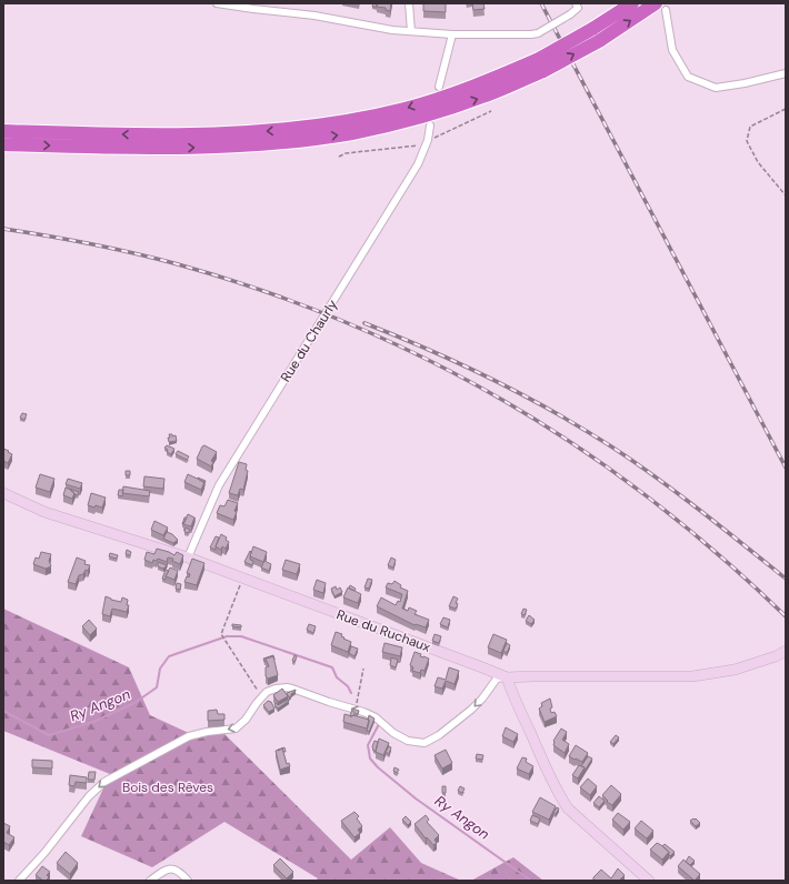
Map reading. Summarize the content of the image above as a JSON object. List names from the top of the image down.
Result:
{
  "streets": {
    "street": ["Rue du Chaurly", "Rue du Ruchaux"]
  },
  "crossings": [
    ["Rue du Chaurly", "Rue du Ruchaux"]
  ],
  "water": ["Ry Angon"],
  "parks": ["Bois des Rêves"]
}
